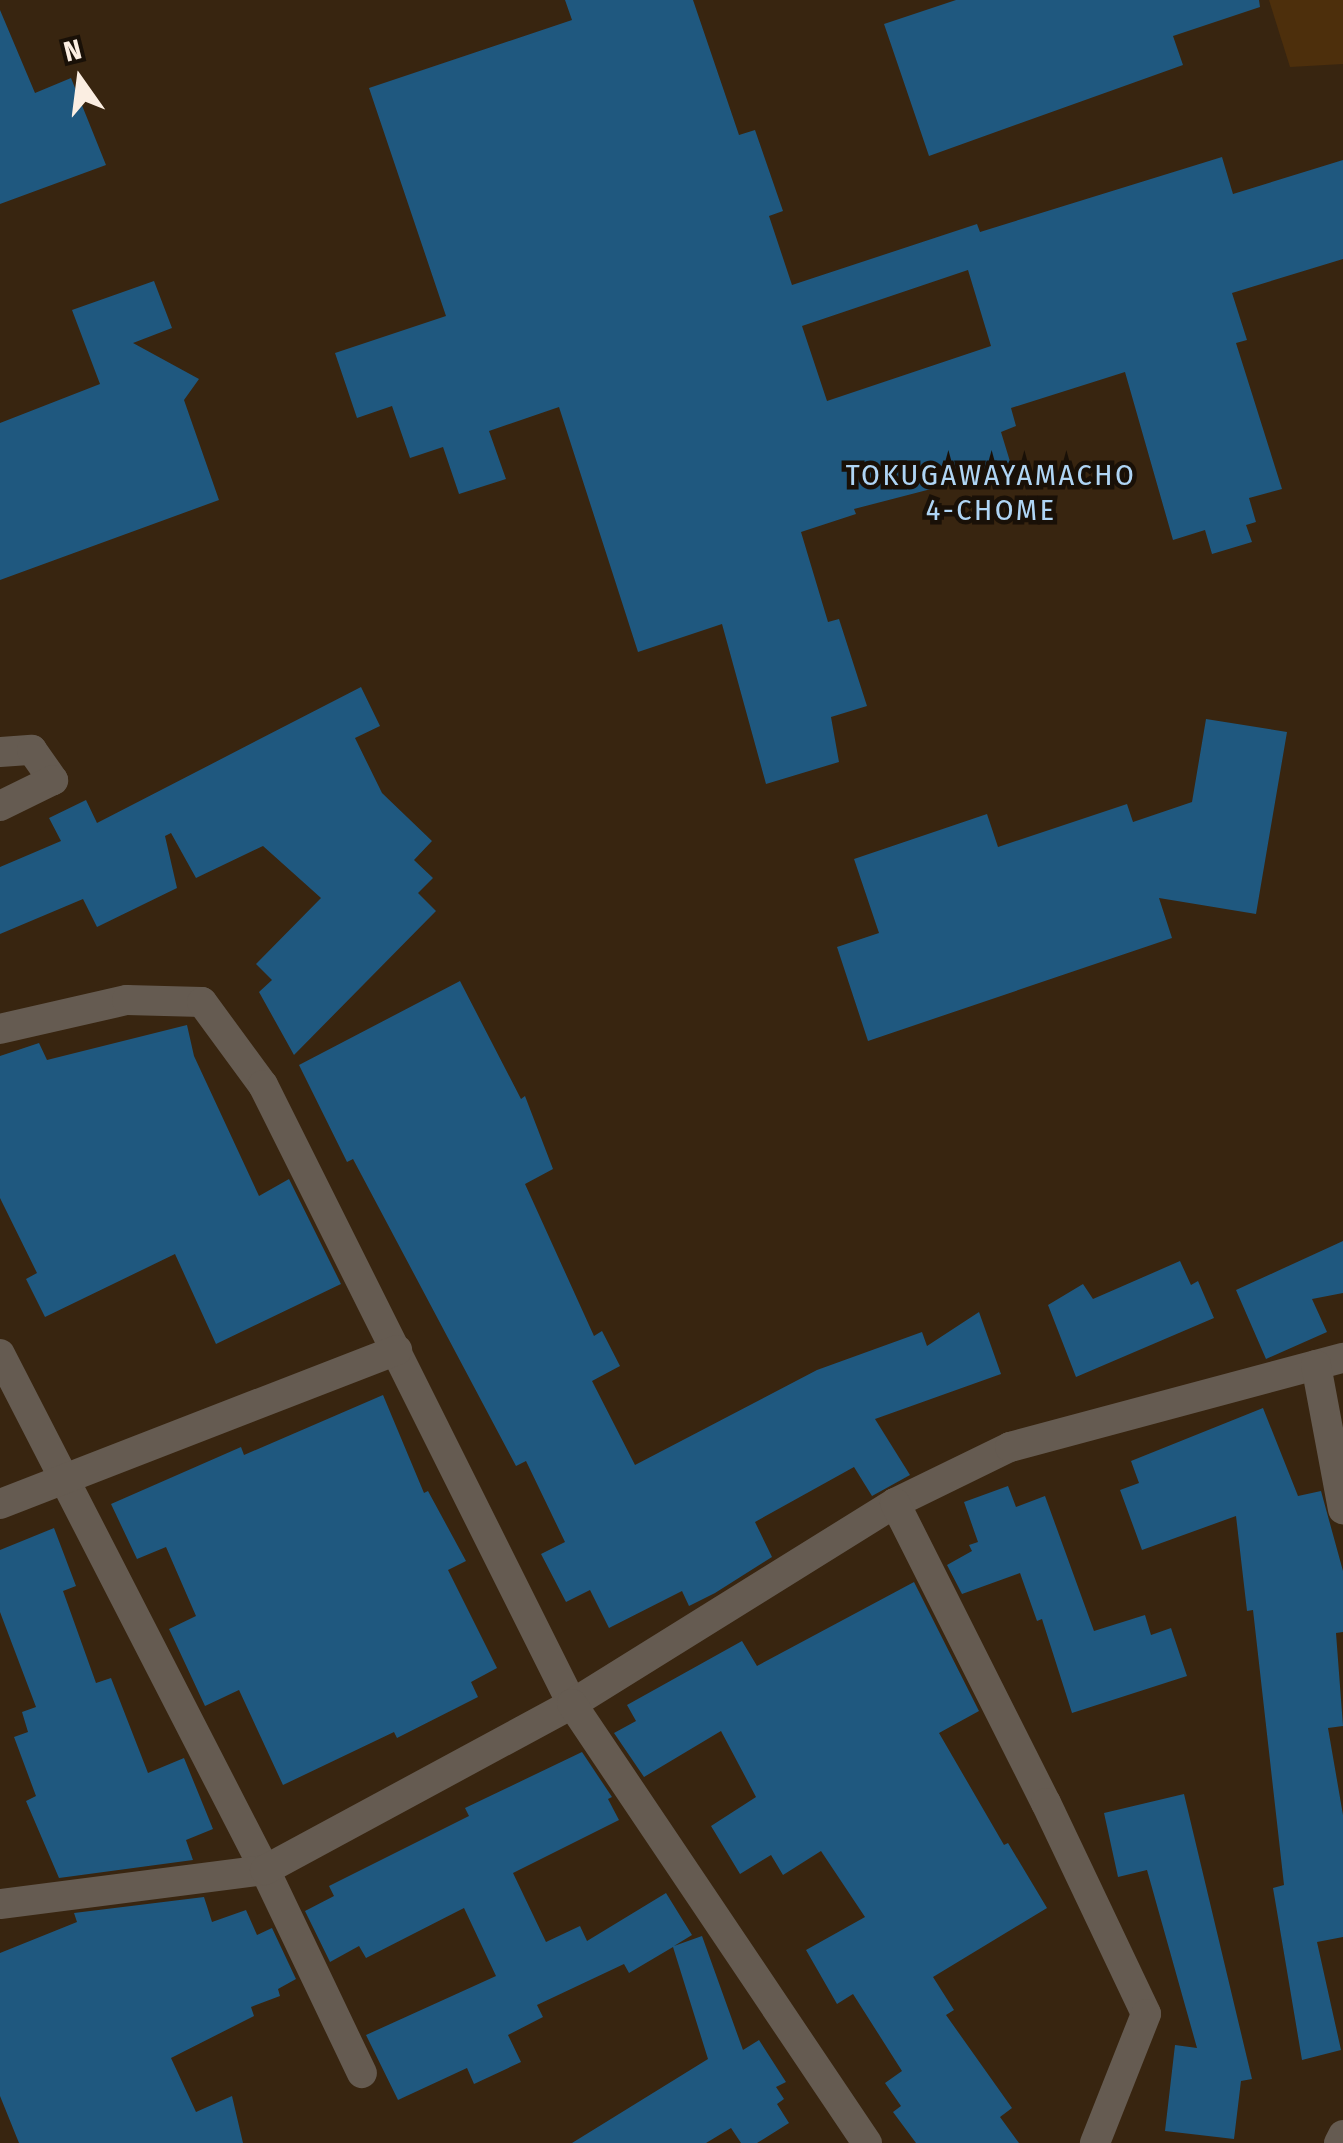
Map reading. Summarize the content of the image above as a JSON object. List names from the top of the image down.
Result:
{
  "districts": ["TOKUGAWAYAMACHO 4-CHOME"],
  "north": "top"
}
